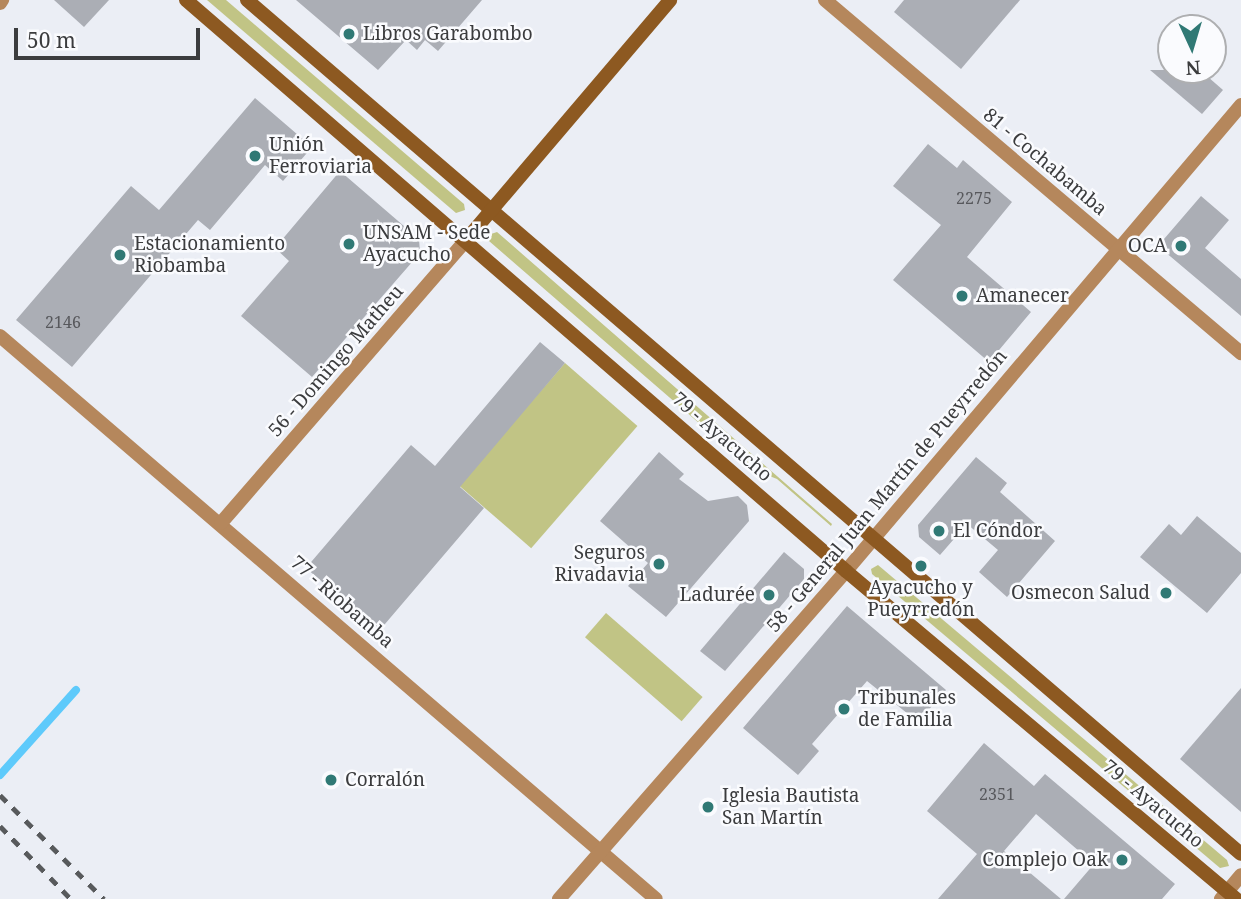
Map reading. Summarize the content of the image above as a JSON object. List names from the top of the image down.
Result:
{
  "streets": {
    "main road": ["56 - Domingo Matheu", "79 - Ayacucho"],
    "street": ["81 - Cochabamba", "58 - General Juan Martín de Pueyrredón", "77 - Riobamba"]
  },
  "crossings": [
    ["81 - Cochabamba", "58 - General Juan Martín de Pueyrredón"],
    ["56 - Domingo Matheu", "79 - Ayacucho"],
    ["56 - Domingo Matheu", "77 - Riobamba"],
    ["79 - Ayacucho", "58 - General Juan Martín de Pueyrredón"],
    ["58 - General Juan Martín de Pueyrredón", "77 - Riobamba"]
  ],
  "places": [
    "Libros Garabombo",
    "Unión Ferroviaria",
    "UNSAM - Sede Ayacucho",
    "OCA",
    "Estacionamiento Riobamba",
    "Amanecer",
    "El Cóndor",
    "Seguros Rivadavia",
    "Ayacucho y Pueyrredón",
    "Osmecon Salud",
    "Ladurée",
    "Tribunales de Familia",
    "Corralón",
    "Iglesia Bautista San Martín",
    "Complejo Oak"
  ],
  "house_numbers": ["2275", "2146", "2351"],
  "scale_bar": "50 m",
  "north": "bottom"
}
